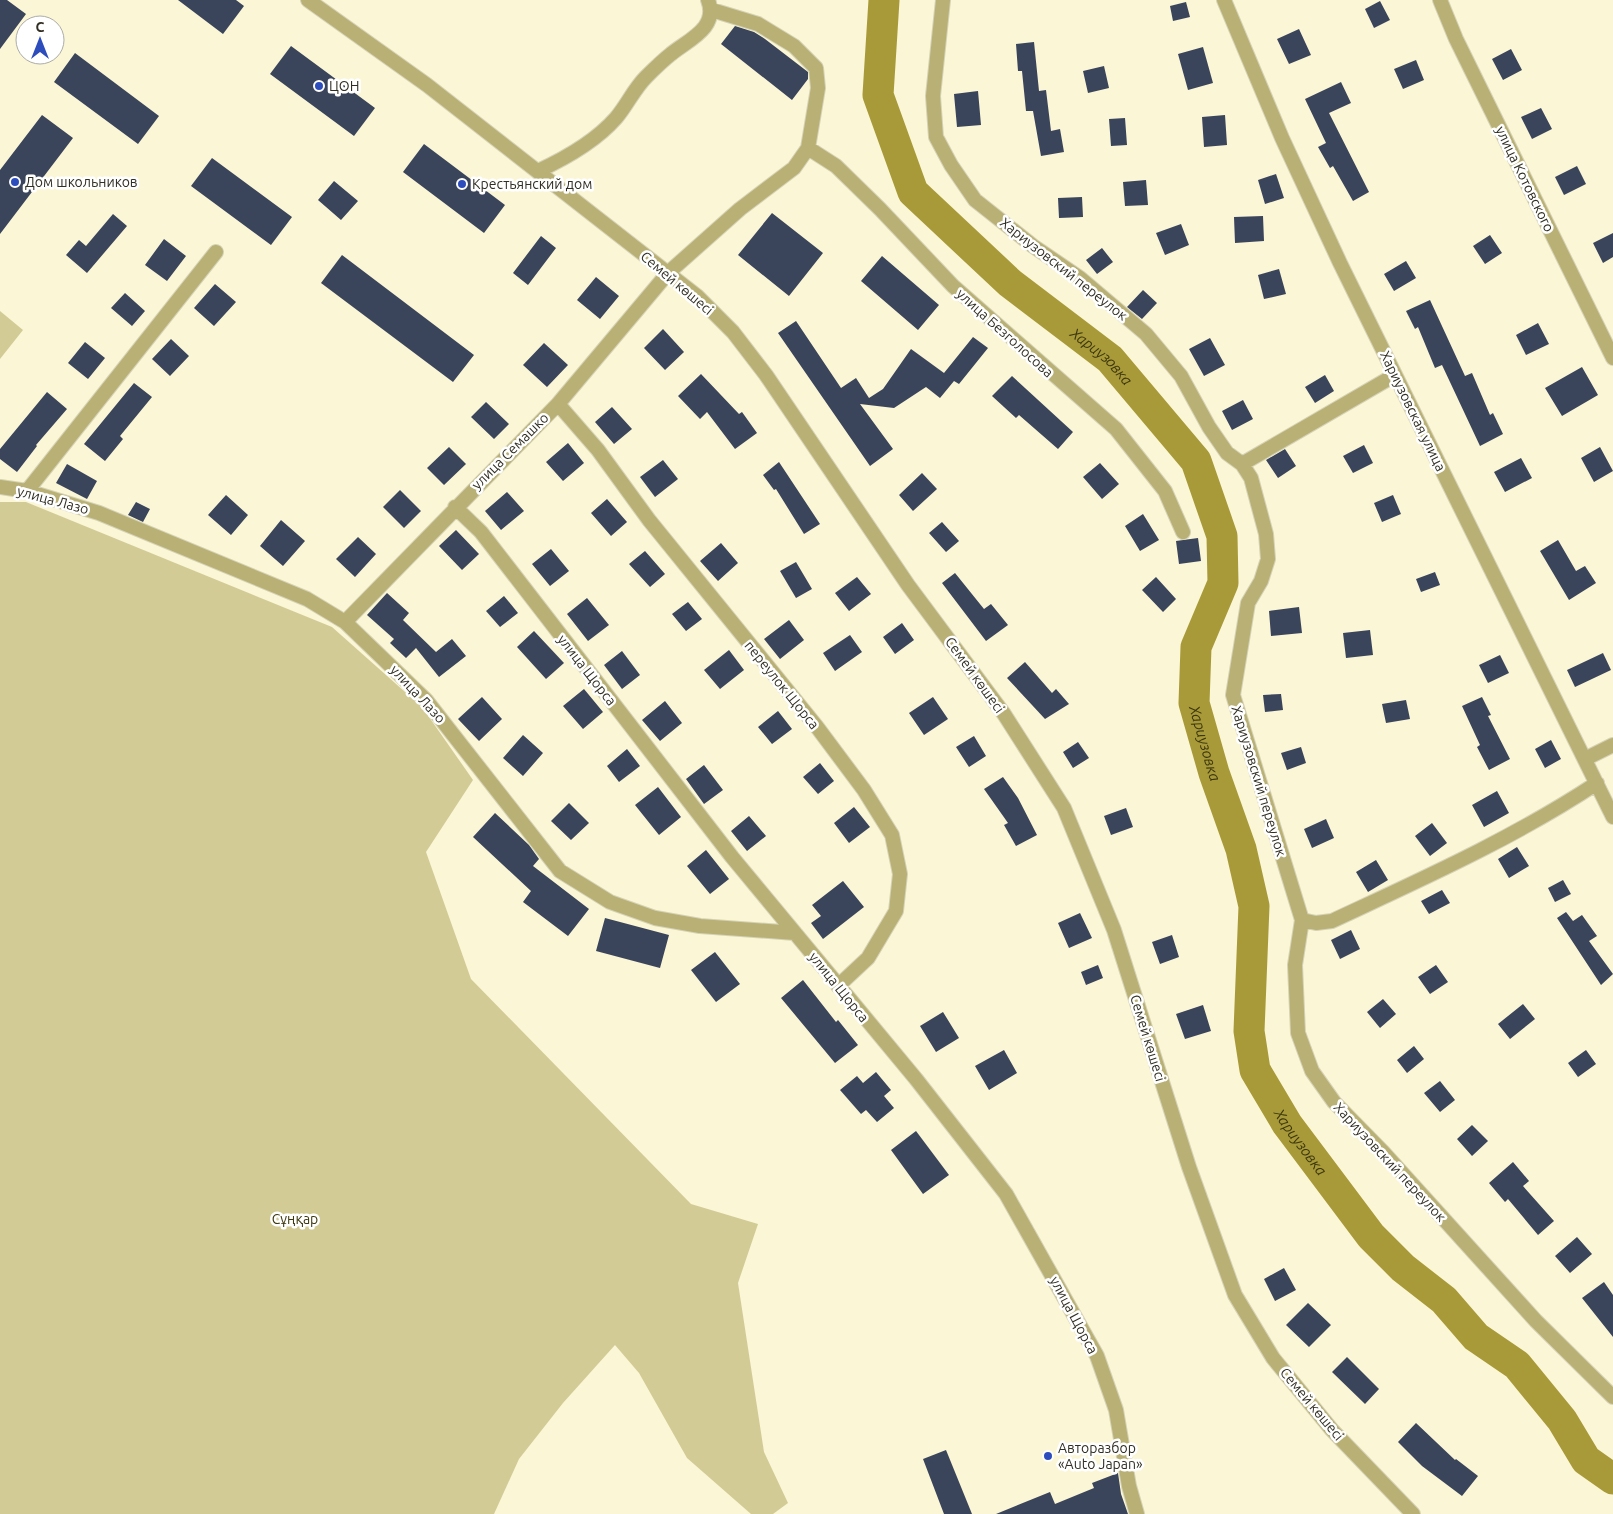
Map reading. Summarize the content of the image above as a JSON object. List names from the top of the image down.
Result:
{
  "streets": {
    "street": [
      "улица Котовского",
      "Хариузовский переулок",
      "Семей көшесі",
      "улица Безголосова",
      "Хариузовская улица",
      "улица Семашко",
      "улица Лазо",
      "улица Щорса",
      "переулок Щорса"
    ]
  },
  "crossings": [
    ["Семей көшесі", "улица Семашко"],
    ["улица Семашко", "улица Лазо"],
    ["улица Семашко", "улица Щорса"],
    ["улица Семашко", "переулок Щорса"],
    ["улица Лазо", "улица Щорса"],
    ["улица Щорса", "переулок Щорса"]
  ],
  "water": ["Хариузовка"],
  "parks": ["Сұңқар"],
  "places": [
    "ЦОН",
    "Дом школьников",
    "Крестьянский дом",
    "Авторазбор «Auto Japan»"
  ],
  "north": "top"
}
